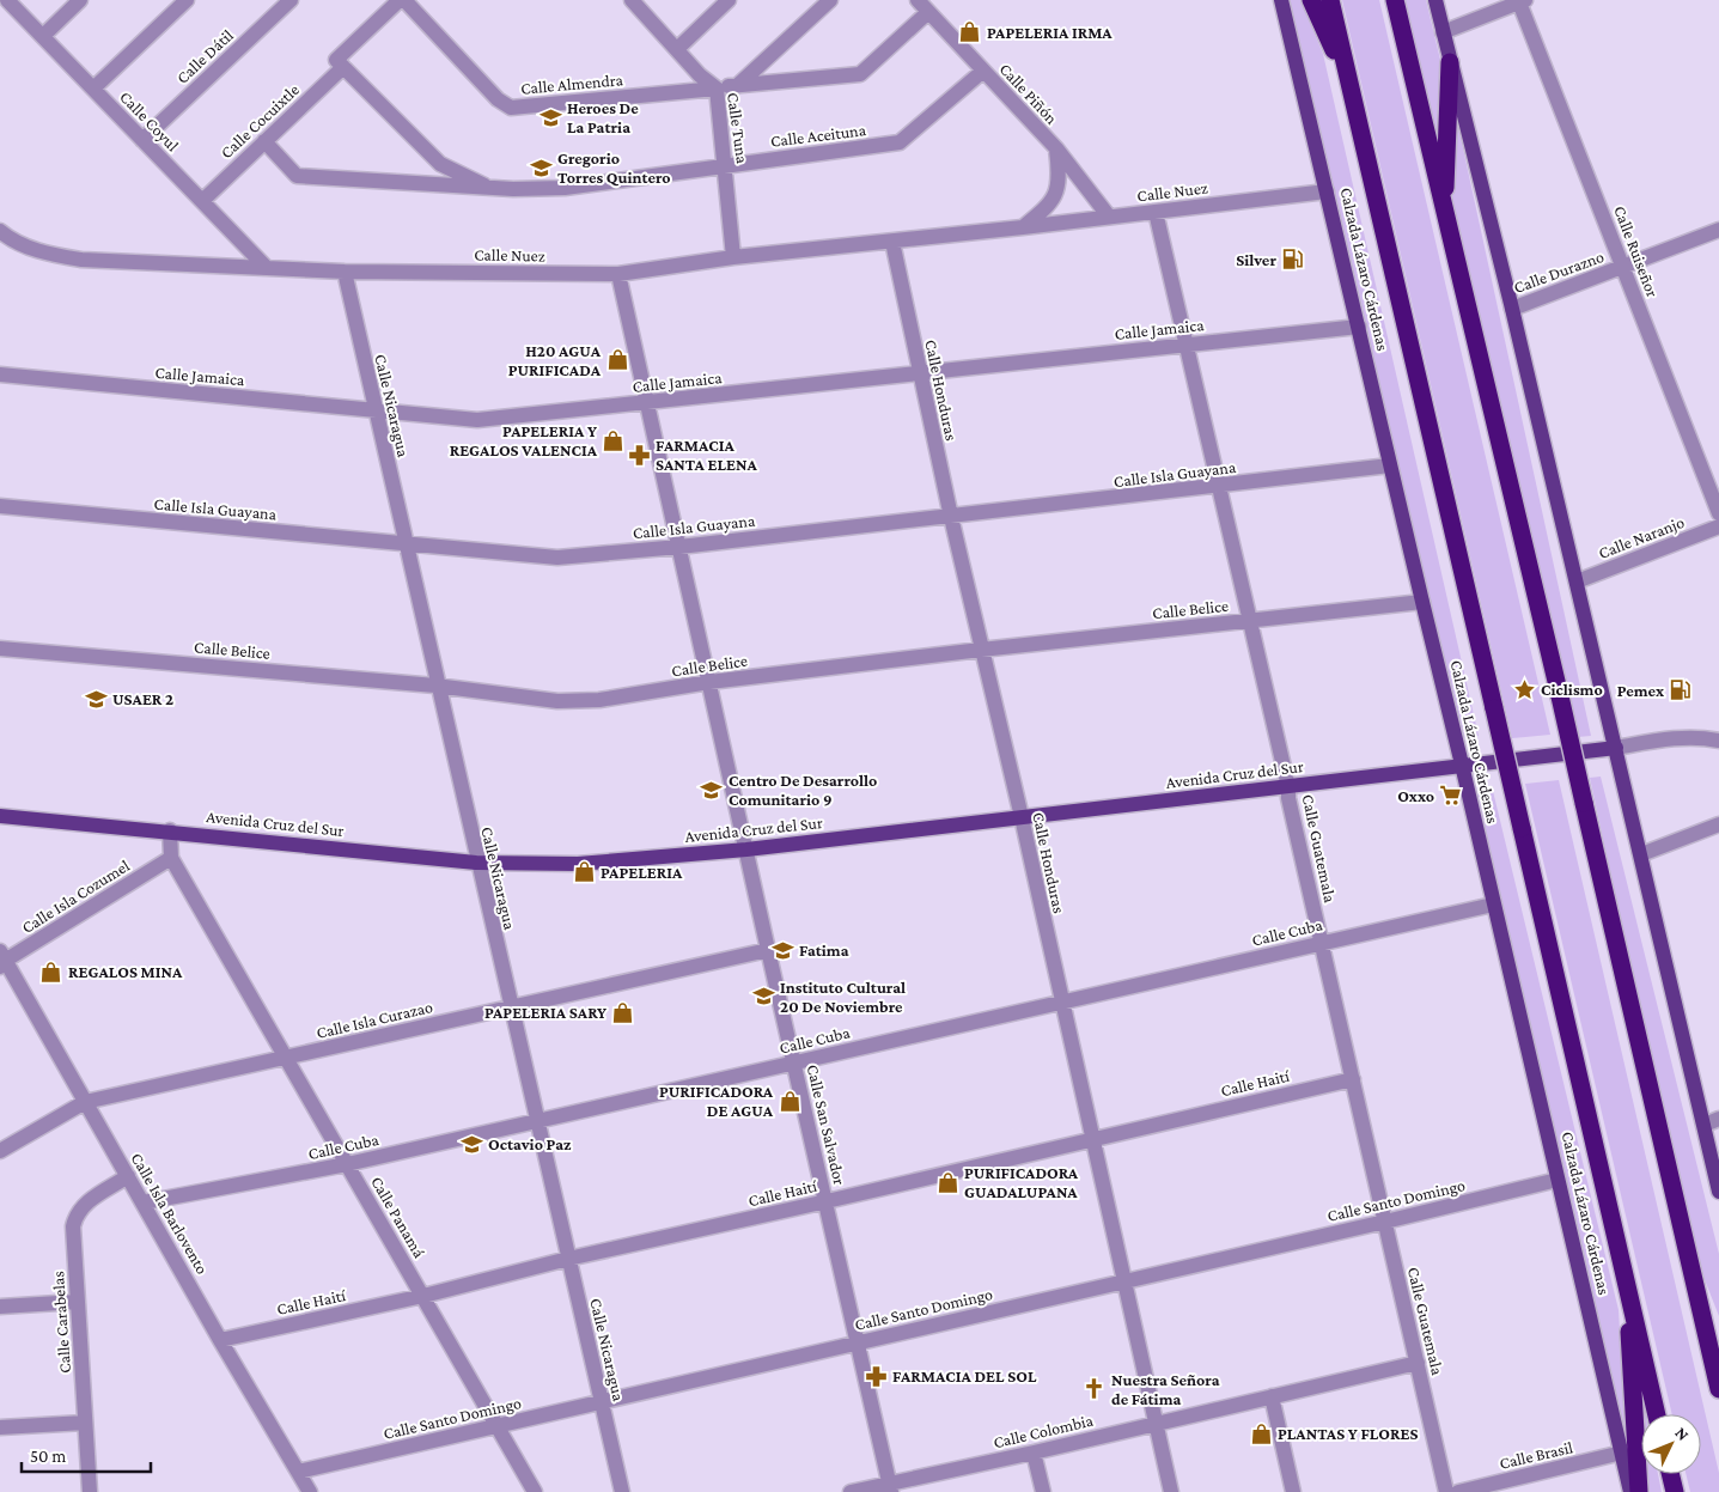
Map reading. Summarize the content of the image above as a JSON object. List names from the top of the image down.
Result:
{
  "streets": {
    "highway": ["Calzada Lázaro Cárdenas"],
    "main road": ["Avenida Cruz del Sur"],
    "street": [
      "Calle Dátil",
      "Calle Almendra",
      "Calle Piñón",
      "Calle Coyul",
      "Calle Cocuixtle",
      "Calle Tuna",
      "Calle Aceituna",
      "Calle Nuez",
      "Calle Ruiseñor",
      "Calle Durazno",
      "Calle Jamaica",
      "Calle Honduras",
      "Calle Nicaragua",
      "Calle Isla Guayana",
      "Calle Naranjo",
      "Calle Belice",
      "Calle Guatemala",
      "Calle Isla Cozumel",
      "Calle Cuba",
      "Calle Isla Curazao",
      "Calle Haití",
      "Calle San Salvador",
      "Calle Santo Domingo",
      "Calle Isla Barlovento",
      "Calle Panamá",
      "Calle Carabelas",
      "Calle Colombia",
      "Calle Brasil"
    ]
  },
  "crossings": [
    ["Calle Dátil", "Calle Coyul"],
    ["Calle Almendra", "Calle Piñón"],
    ["Calle Almendra", "Calle Tuna"],
    ["Calle Piñón", "Calle Aceituna"],
    ["Calle Piñón", "Calle Nuez"],
    ["Calle Coyul", "Calle Cocuixtle"],
    ["Calle Coyul", "Calle Nuez"],
    ["Calle Cocuixtle", "Calle Aceituna"],
    ["Calle Tuna", "Calle Aceituna"],
    ["Calle Tuna", "Calle Nuez"],
    ["Calle Nuez", "Calzada Lázaro Cárdenas"],
    ["Calle Nuez", "Calle Honduras"],
    ["Calle Nuez", "Calle Nicaragua"],
    ["Calle Nuez", "Calle Guatemala"],
    ["Calle Nuez", "Calle San Salvador"],
    ["Calle Ruiseñor", "Calle Durazno"],
    ["Calzada Lázaro Cárdenas", "Calle Jamaica"],
    ["Calzada Lázaro Cárdenas", "Calle Isla Guayana"],
    ["Calzada Lázaro Cárdenas", "Calle Belice"],
    ["Calzada Lázaro Cárdenas", "Avenida Cruz del Sur"],
    ["Calzada Lázaro Cárdenas", "Calle Cuba"],
    ["Calzada Lázaro Cárdenas", "Calle Santo Domingo"],
    ["Calzada Lázaro Cárdenas", "Calle Brasil"],
    ["Calle Jamaica", "Calle Honduras"],
    ["Calle Jamaica", "Calle Nicaragua"],
    ["Calle Jamaica", "Calle Guatemala"],
    ["Calle Jamaica", "Calle San Salvador"],
    ["Calle Honduras", "Calle Isla Guayana"],
    ["Calle Honduras", "Calle Belice"],
    ["Calle Honduras", "Avenida Cruz del Sur"],
    ["Calle Honduras", "Calle Cuba"],
    ["Calle Honduras", "Calle Haití"],
    ["Calle Honduras", "Calle Santo Domingo"],
    ["Calle Honduras", "Calle Colombia"],
    ["Calle Nicaragua", "Calle Isla Guayana"],
    ["Calle Nicaragua", "Calle Belice"],
    ["Calle Nicaragua", "Avenida Cruz del Sur"],
    ["Calle Nicaragua", "Calle Cuba"],
    ["Calle Nicaragua", "Calle Isla Curazao"],
    ["Calle Nicaragua", "Calle Haití"],
    ["Calle Nicaragua", "Calle Santo Domingo"],
    ["Calle Isla Guayana", "Calle Guatemala"],
    ["Calle Isla Guayana", "Calle San Salvador"],
    ["Calle Belice", "Calle Guatemala"],
    ["Calle Belice", "Calle San Salvador"],
    ["Avenida Cruz del Sur", "Calle Guatemala"],
    ["Avenida Cruz del Sur", "Calle San Salvador"],
    ["Avenida Cruz del Sur", "Calle Panamá"],
    ["Calle Guatemala", "Calle Cuba"],
    ["Calle Guatemala", "Calle Haití"],
    ["Calle Guatemala", "Calle Santo Domingo"],
    ["Calle Guatemala", "Calle Colombia"],
    ["Calle Isla Cozumel", "Calle Isla Barlovento"],
    ["Calle Isla Cozumel", "Calle Panamá"],
    ["Calle Cuba", "Calle San Salvador"],
    ["Calle Cuba", "Calle Isla Barlovento"],
    ["Calle Cuba", "Calle Panamá"],
    ["Calle Isla Curazao", "Calle San Salvador"],
    ["Calle Isla Curazao", "Calle Isla Barlovento"],
    ["Calle Isla Curazao", "Calle Panamá"],
    ["Calle Haití", "Calle San Salvador"],
    ["Calle Haití", "Calle Isla Barlovento"],
    ["Calle Haití", "Calle Panamá"],
    ["Calle San Salvador", "Calle Santo Domingo"],
    ["Calle San Salvador", "Calle Colombia"],
    ["Calle Santo Domingo", "Calle Isla Barlovento"],
    ["Calle Santo Domingo", "Calle Panamá"],
    ["Calle Isla Barlovento", "Calle Carabelas"]
  ],
  "places": {
    "shop": [
      "PAPELERIA IRMA",
      "H20 AGUA PURIFICADA",
      "PAPELERIA Y REGALOS VALENCIA",
      "PAPELERIA",
      "REGALOS MINA",
      "PAPELERIA SARY",
      "PURIFICADORA DE AGUA",
      "PURIFICADORA GUADALUPANA",
      "PLANTAS Y FLORES"
    ],
    "school or university": [
      "Heroes De La Patria",
      "Gregorio Torres Quintero",
      "USAER 2",
      "Centro De Desarrollo Comunitario 9",
      "Fatima",
      "Instituto Cultural 20 De Noviembre",
      "Octavio Paz"
    ],
    "fuel station": ["Silver", "Pemex"],
    "pharmacy": ["FARMACIA SANTA ELENA", "FARMACIA DEL SOL"],
    "place": ["Ciclismo"],
    "supermarket": ["Oxxo"],
    "church": ["Nuestra Señora de Fátima"]
  },
  "scale_bar": "50 m",
  "north": "top right"
}
